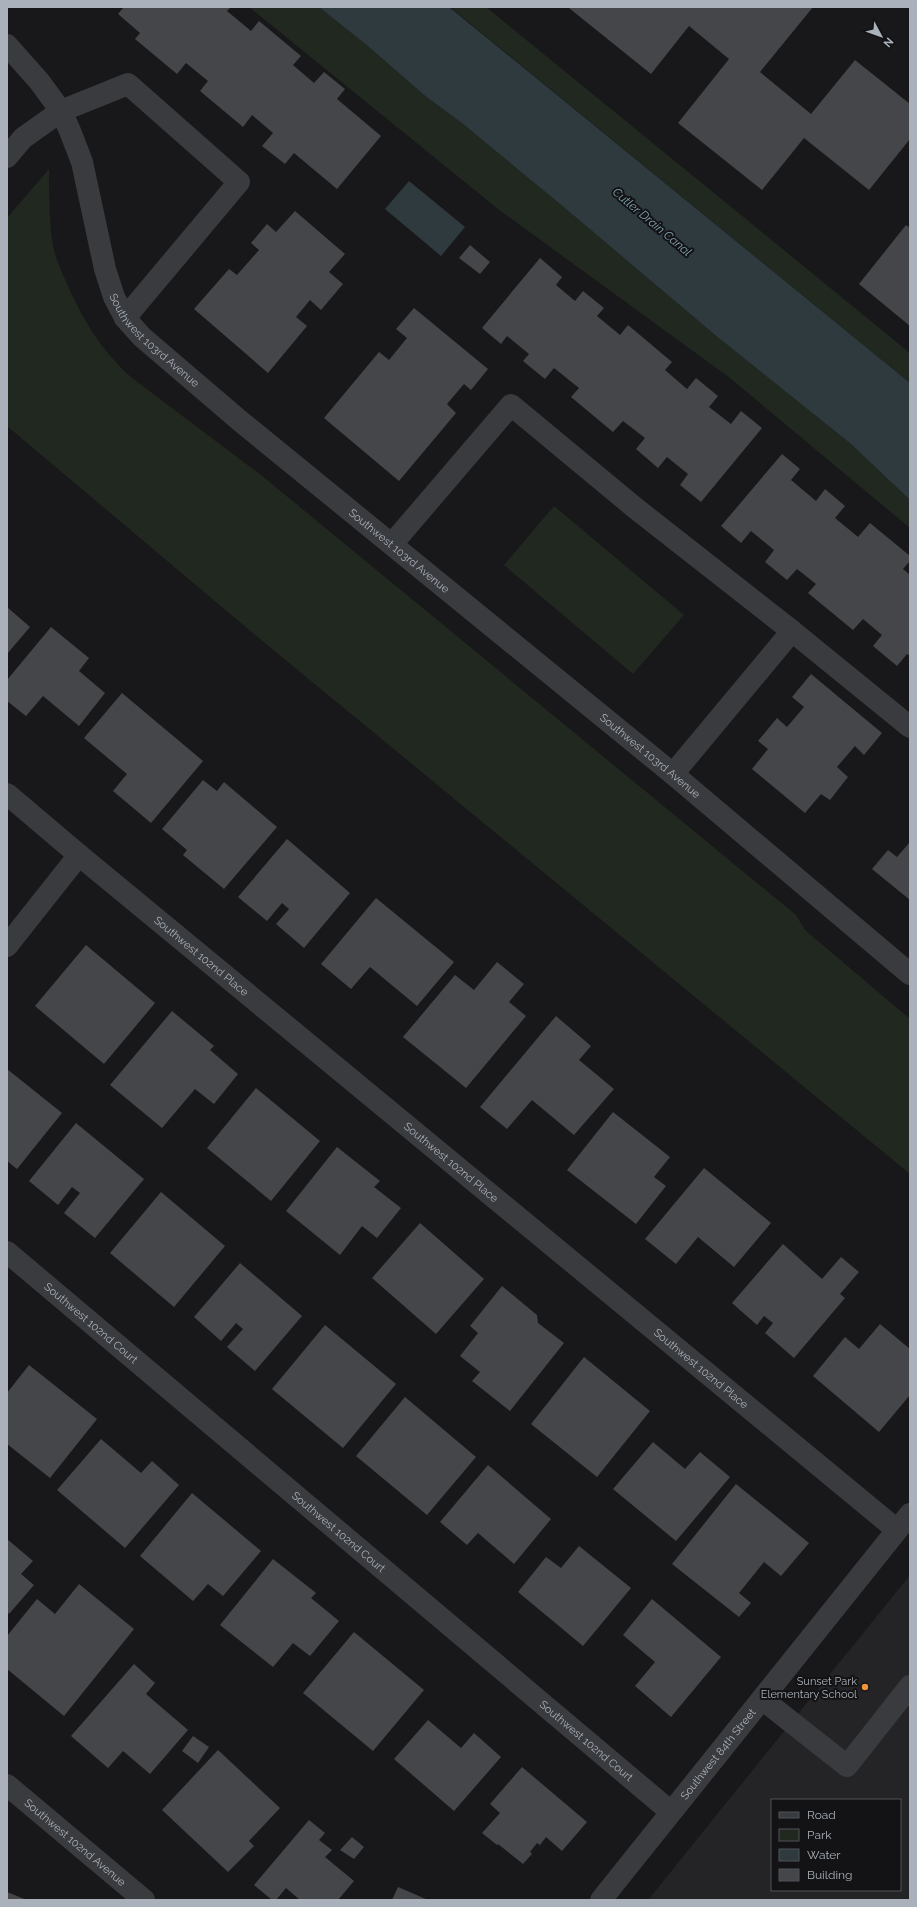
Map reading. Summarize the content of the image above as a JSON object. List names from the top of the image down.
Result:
{
  "streets": {
    "street": [
      "Southwest 103rd Avenue",
      "Southwest 102nd Place",
      "Southwest 102nd Court",
      "Southwest 84th Street",
      "Southwest 102nd Avenue"
    ]
  },
  "crossings": [
    ["Southwest 102nd Place", "Southwest 84th Street"],
    ["Southwest 102nd Court", "Southwest 84th Street"]
  ],
  "water": ["Cutler Drain Canal"],
  "places": ["Sunset Park Elementary School"],
  "legend": [
    "Road",
    "Park",
    "Water",
    "Building"
  ],
  "north": "bottom right"
}
